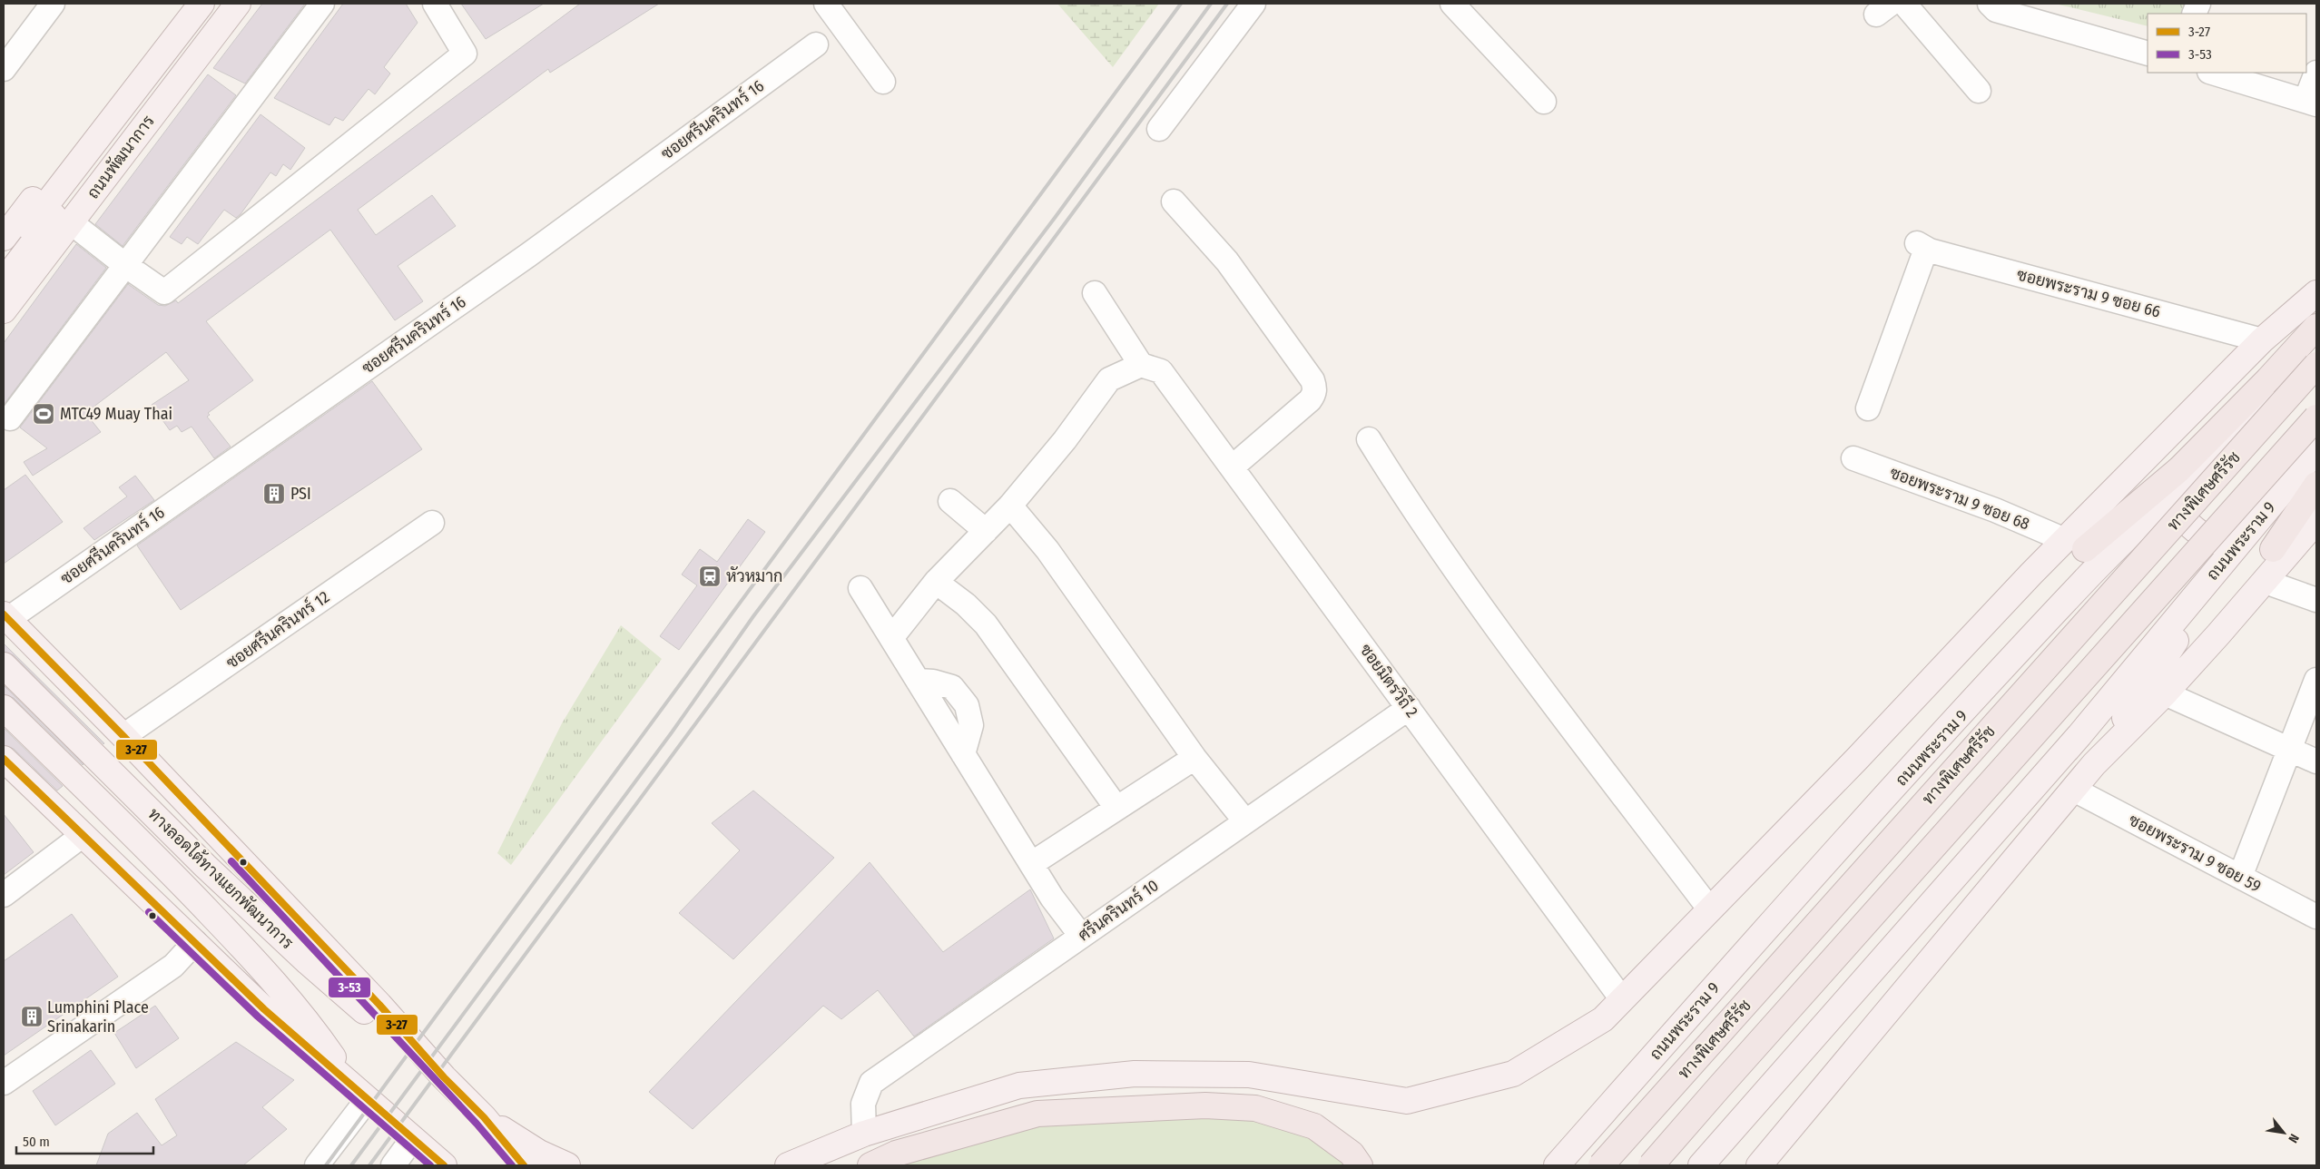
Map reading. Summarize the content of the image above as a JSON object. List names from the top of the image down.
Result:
{
  "streets": {
    "highway": ["ทางพิเศษศรีรัช"],
    "main road": ["ถนนพัฒนาการ", "ถนนพระราม 9", "ทางลอดใต้ทางแยกพัฒนาการ"],
    "street": [
      "ซอยศรีนครินทร์ 16",
      "ซอยพระราม 9 ซอย 66",
      "ซอยพระราม 9 ซอย 68",
      "ซอยศรีนครินทร์ 12",
      "ซอยมิตรวิถี 2",
      "ซอยพระราม 9 ซอย 59",
      "ศรีนครินทร์ 10"
    ]
  },
  "crossings": [
    ["ซอยมิตรวิถี 2", "ศรีนครินทร์ 10"]
  ],
  "places": {
    "sports": ["MTC49 Muay Thai"],
    "building": ["PSI", "Lumphini Place Srinakarin"],
    "station": ["หัวหมาก"]
  },
  "lines": ["transit line 3-27", "transit line 3-53"],
  "legend": ["3-27", "3-53"],
  "scale_bar": "50 m",
  "north": "bottom right"
}
